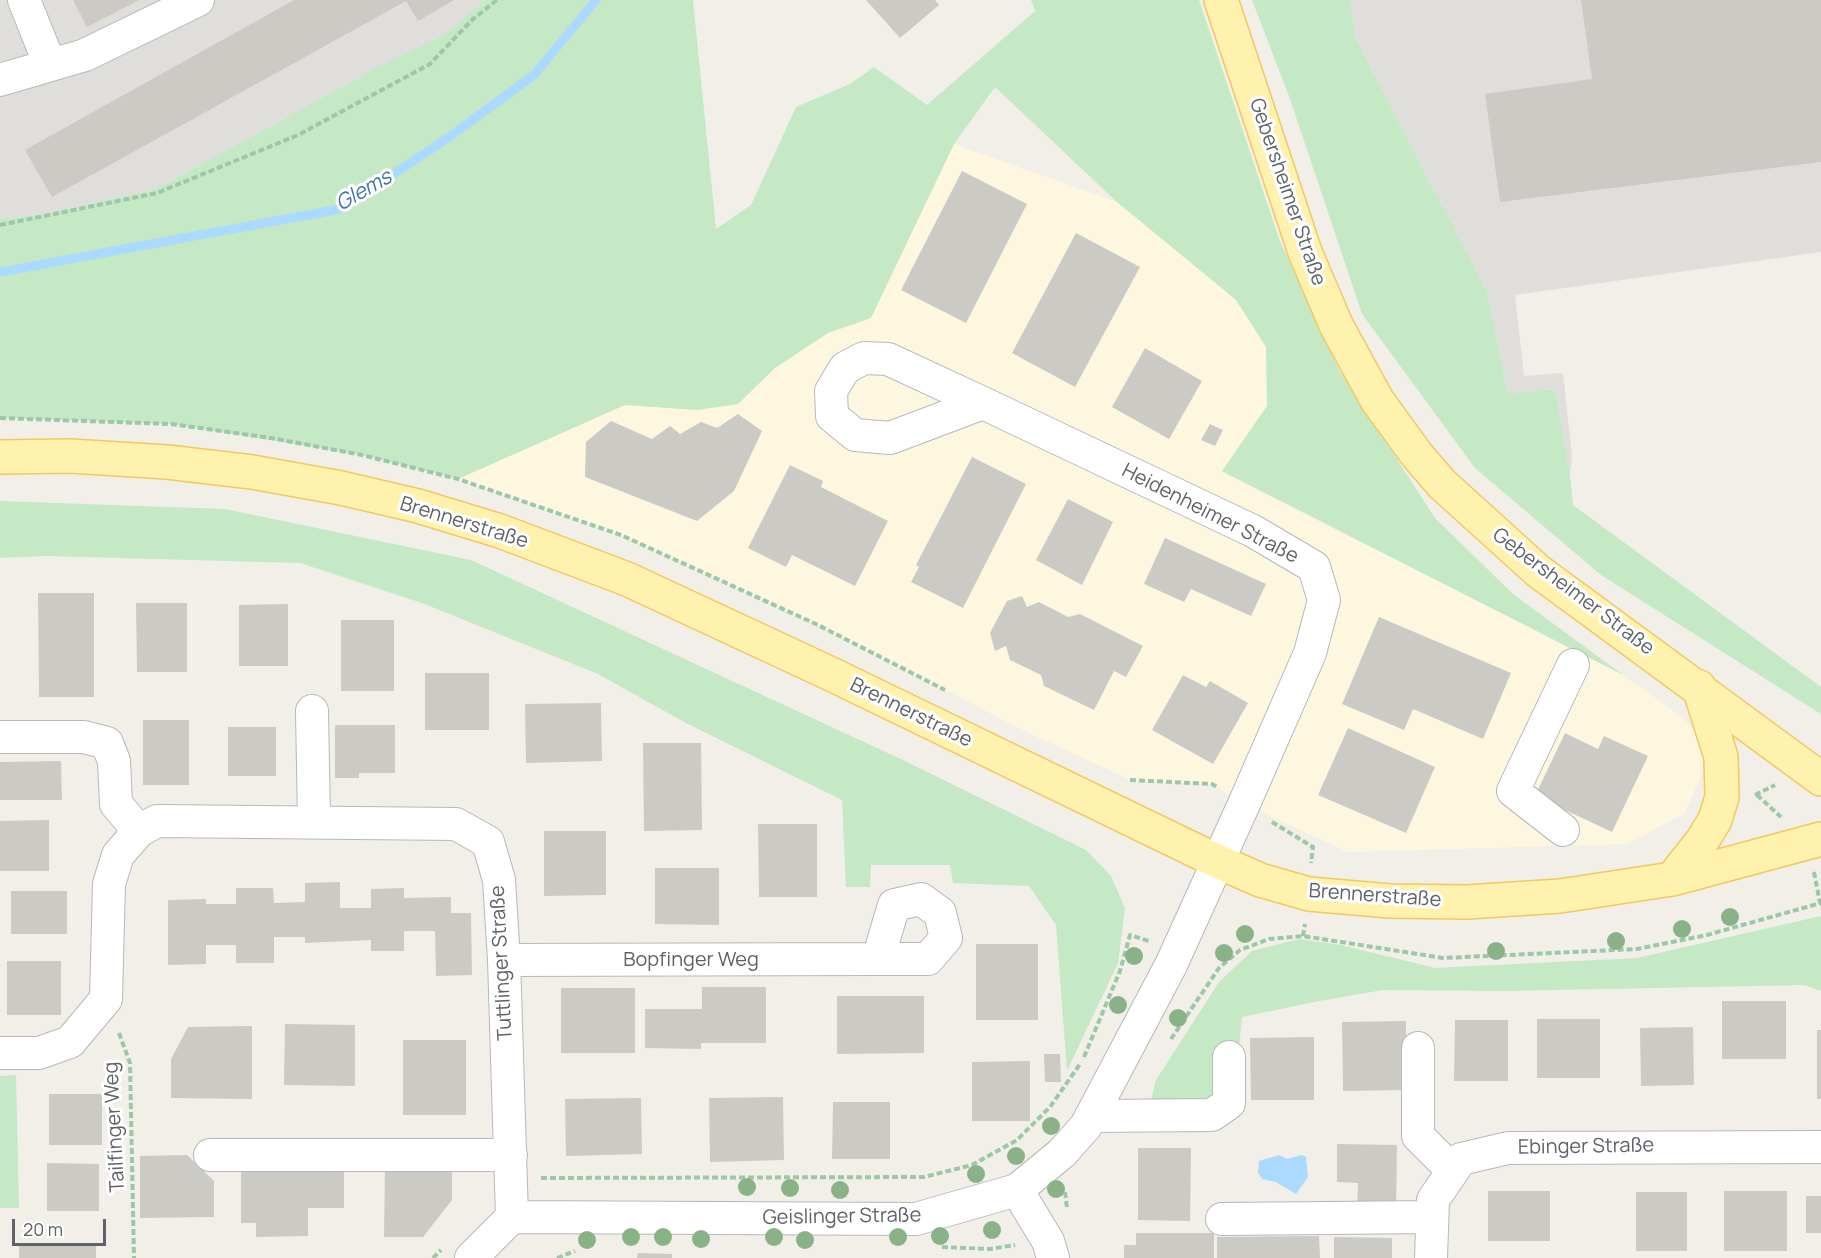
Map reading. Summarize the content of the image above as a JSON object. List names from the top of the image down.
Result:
{
  "streets": {
    "main road": ["Gebersheimer Straße", "Brennerstraße"],
    "street": [
      "Heidenheimer Straße",
      "Bopfinger Weg",
      "Tuttlinger Straße",
      "Ebinger Straße",
      "Geislinger Straße"
    ],
    "path": ["Tailfinger Weg"]
  },
  "crossings": [
    ["Heidenheimer Straße", "Brennerstraße"],
    ["Heidenheimer Straße", "Geislinger Straße"],
    ["Brennerstraße", "Geislinger Straße"],
    ["Bopfinger Weg", "Tuttlinger Straße"],
    ["Tuttlinger Straße", "Tailfinger Weg"],
    ["Tuttlinger Straße", "Geislinger Straße"]
  ],
  "water": ["Glems"],
  "scale_bar": "20 m"
}
